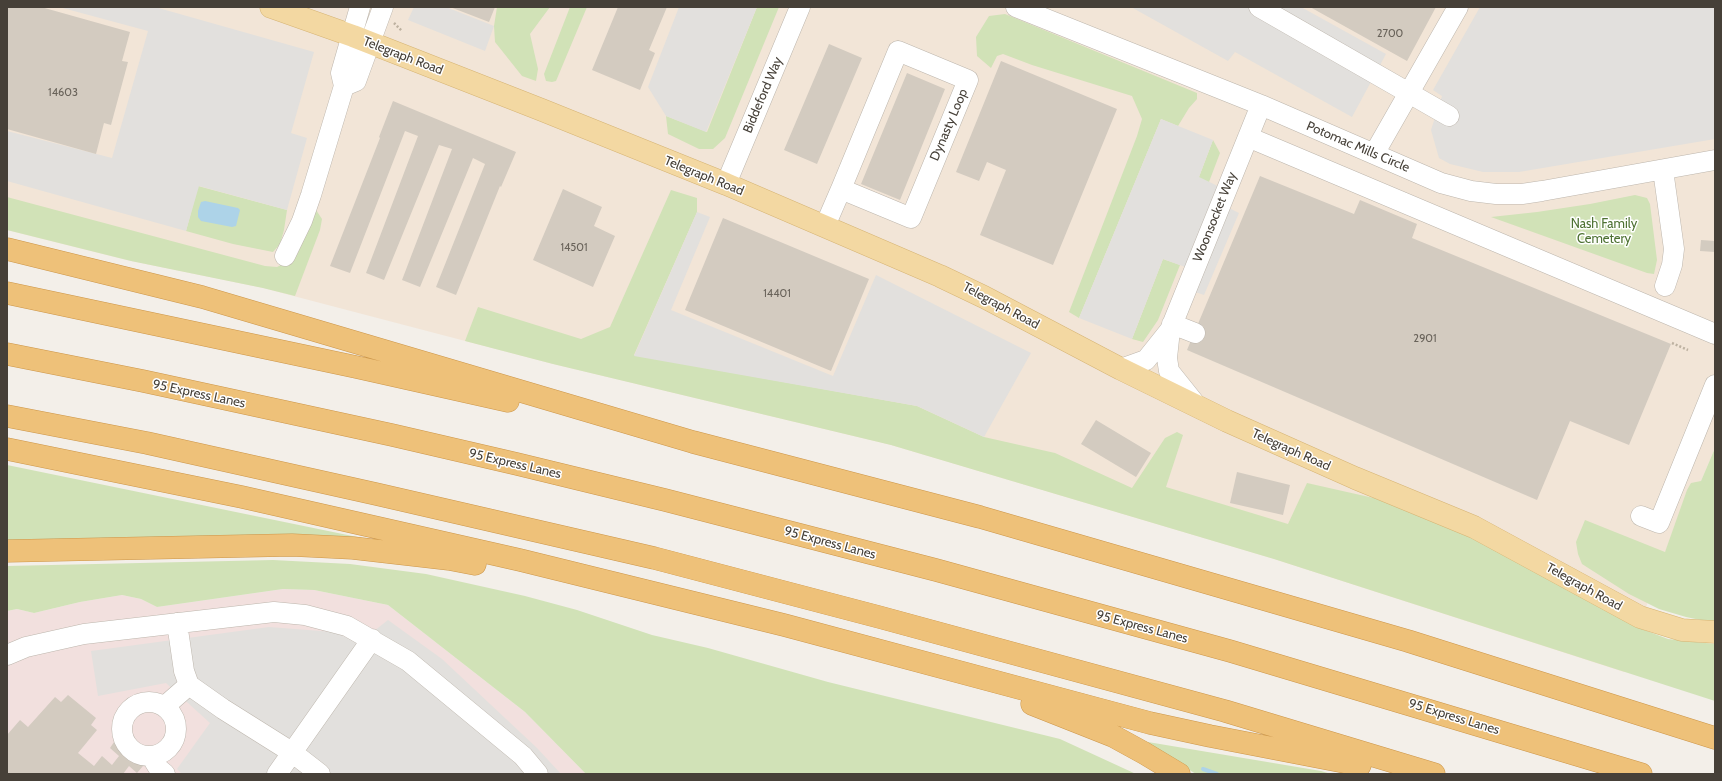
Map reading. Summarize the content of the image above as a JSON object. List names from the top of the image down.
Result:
{
  "streets": {
    "highway": ["95 Express Lanes"],
    "main road": ["Telegraph Road"],
    "street": [
      "Biddeford Way",
      "Dynasty Loop",
      "Potomac Mills Circle",
      "Woonsocket Way"
    ]
  },
  "crossings": [
    ["Telegraph Road", "Biddeford Way"],
    ["Telegraph Road", "Dynasty Loop"],
    ["Telegraph Road", "Woonsocket Way"],
    ["Potomac Mills Circle", "Woonsocket Way"]
  ],
  "parks": ["Nash Family Cemetery"],
  "house_numbers": [
    "2700",
    "14603",
    "14501",
    "14401",
    "2901"
  ]
}
